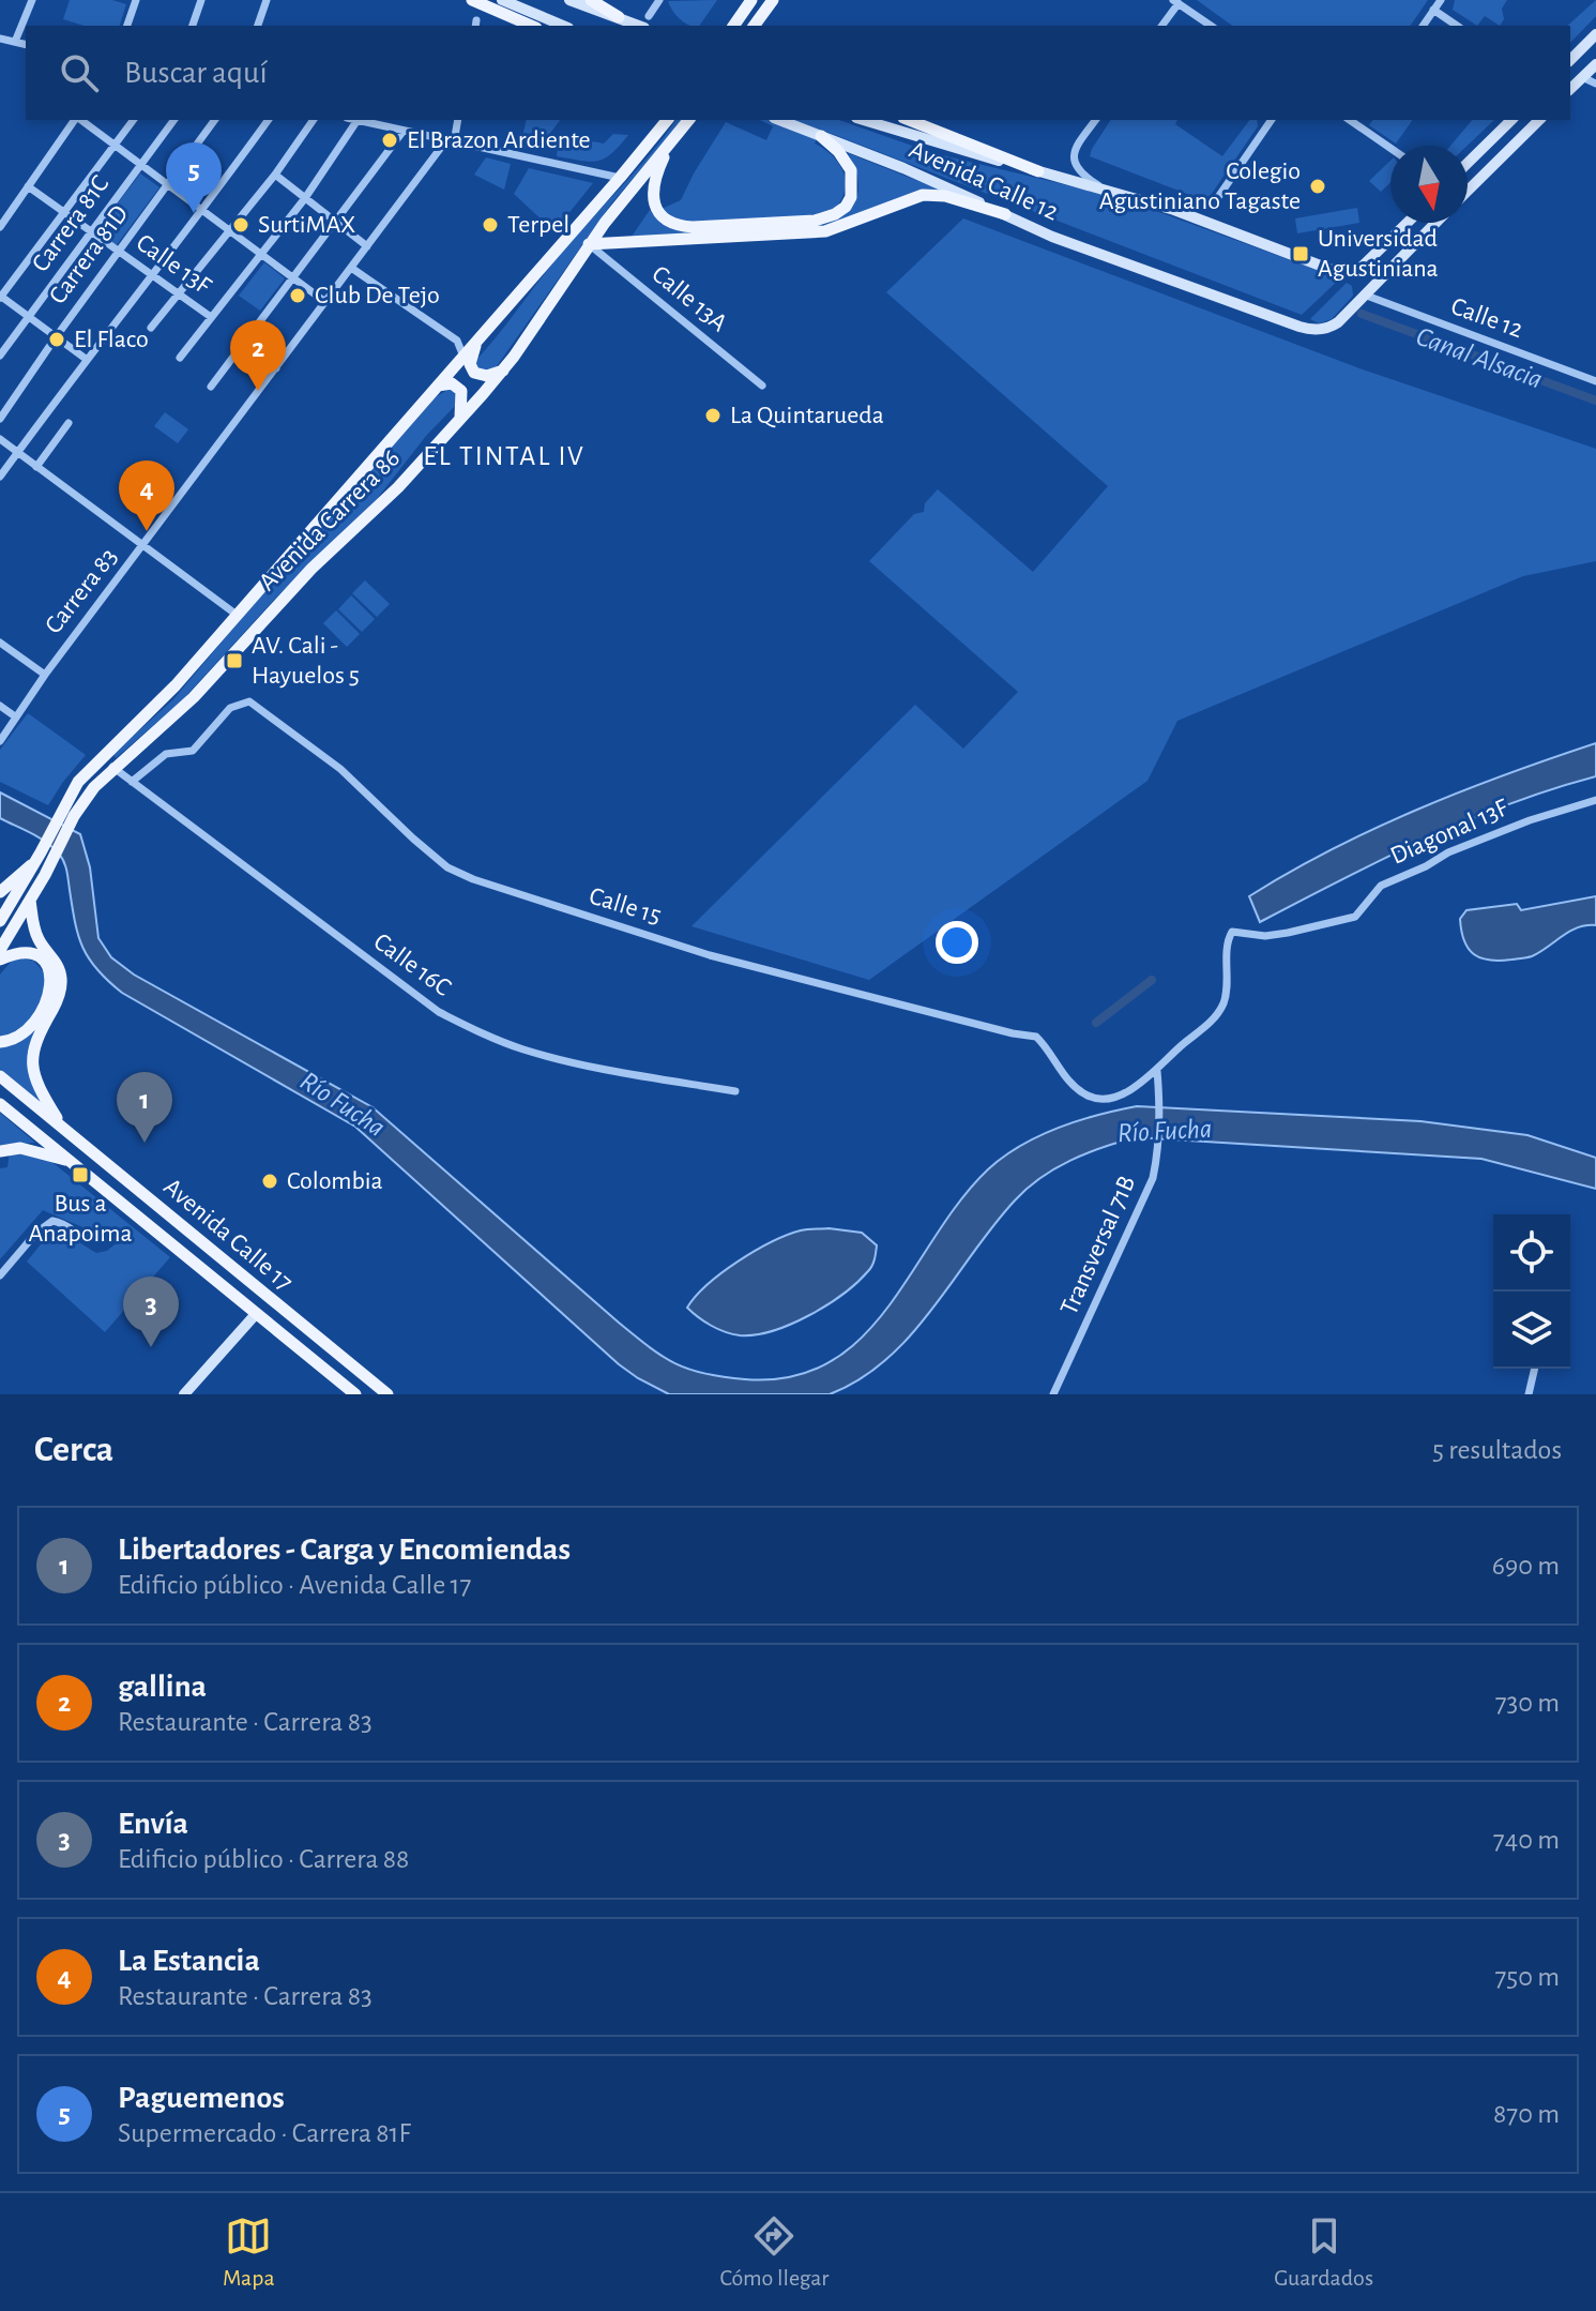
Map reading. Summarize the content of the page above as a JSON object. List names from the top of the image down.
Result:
{
  "streets": {
    "main road": ["Avenida Calle 12", "Avenida Carrera 86", "Avenida Calle 17"],
    "street": [
      "Carrera 81C",
      "Carrera 81D",
      "Calle 13F",
      "Calle 13A",
      "Calle 12",
      "Carrera 83",
      "Diagonal 13F",
      "Calle 15",
      "Calle 16C",
      "Transversal 71B"
    ]
  },
  "crossings": [
    ["Avenida Calle 12", "Calle 12"],
    ["Carrera 81C", "Calle 13F"],
    ["Carrera 81D", "Calle 13F"],
    ["Calle 13A", "Avenida Carrera 86"],
    ["Avenida Carrera 86", "Calle 16C"],
    ["Diagonal 13F", "Calle 15"],
    ["Diagonal 13F", "Transversal 71B"],
    ["Calle 15", "Calle 16C"],
    ["Calle 15", "Transversal 71B"]
  ],
  "districts": ["EL TINTAL IV"],
  "water": ["Canal Alsacia", "Río Fucha"],
  "places": {
    "other": [
      "El Brazon Ardiente",
      "Colegio Agustiniano Tagaste",
      "SurtiMAX",
      "Terpel",
      "Club De Tejo",
      "El Flaco",
      "La Quintarueda",
      "Colombia"
    ],
    "transit": ["Universidad Agustiniana", "AV. Cali - Hayuelos 5", "Bus a Anapoima"]
  },
  "north": "bottom",
  "page": {
    "search": "Buscar aquí",
    "pins": [
      "5",
      "2",
      "4",
      "1",
      "3"
    ],
    "heading": ["Cerca", "5 resultados"],
    "list": [
      {
        "mark": "1",
        "name": "Libertadores - Carga y Encomiendas",
        "note": "Edificio público · Avenida Calle 17",
        "value": "690 m"
      },
      {
        "mark": "2",
        "name": "gallina",
        "note": "Restaurante · Carrera 83",
        "value": "730 m"
      },
      {
        "mark": "3",
        "name": "Envía",
        "note": "Edificio público · Carrera 88",
        "value": "740 m"
      },
      {
        "mark": "4",
        "name": "La Estancia",
        "note": "Restaurante · Carrera 83",
        "value": "750 m"
      },
      {
        "mark": "5",
        "name": "Paguemenos",
        "note": "Supermercado · Carrera 81F",
        "value": "870 m"
      }
    ],
    "nav": ["Mapa", "Cómo llegar", "Guardados"]
  }
}
